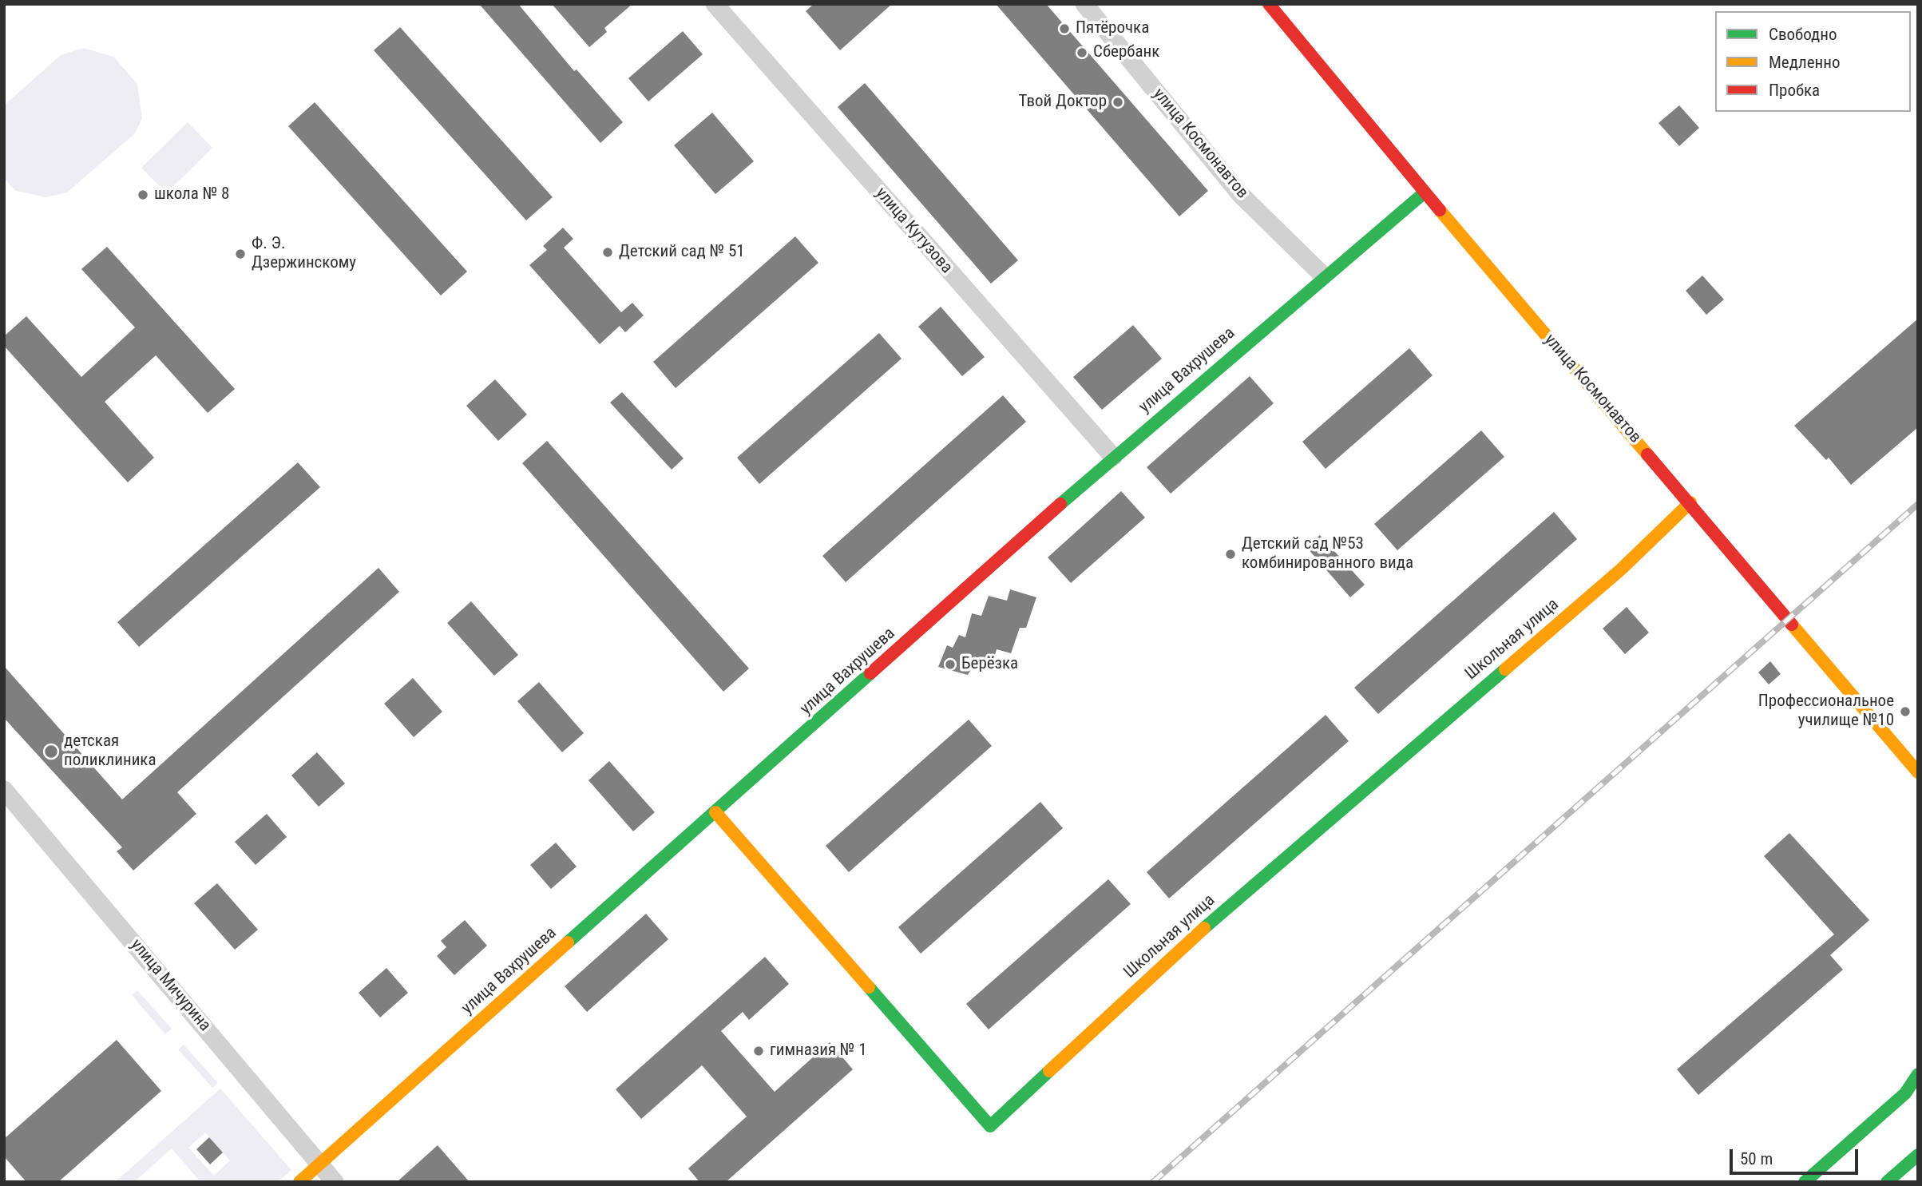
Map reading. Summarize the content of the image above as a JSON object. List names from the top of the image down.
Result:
{
  "streets": {
    "main road": ["улица Космонавтов", "улица Вахрушева", "Школьная улица"],
    "street": ["улица Кутузова", "улица Мичурина"]
  },
  "crossings": [
    ["улица Космонавтов", "улица Вахрушева"],
    ["улица Космонавтов", "Школьная улица"],
    ["улица Кутузова", "улица Вахрушева"],
    ["улица Вахрушева", "Школьная улица"],
    ["улица Вахрушева", "улица Мичурина"]
  ],
  "places": [
    "Пятёрочка",
    "Сбербанк",
    "Твой Доктор",
    "школа № 8",
    "Детский сад № 51",
    "Ф. Э. Дзержинскому",
    "Детский сад №53 комбинированного вида",
    "Берёзка",
    "Профессиональное училище №10",
    "детская поликлиника",
    "гимназия № 1"
  ],
  "legend": ["Свободно", "Медленно", "Пробка"],
  "scale_bar": "50 m"
}
